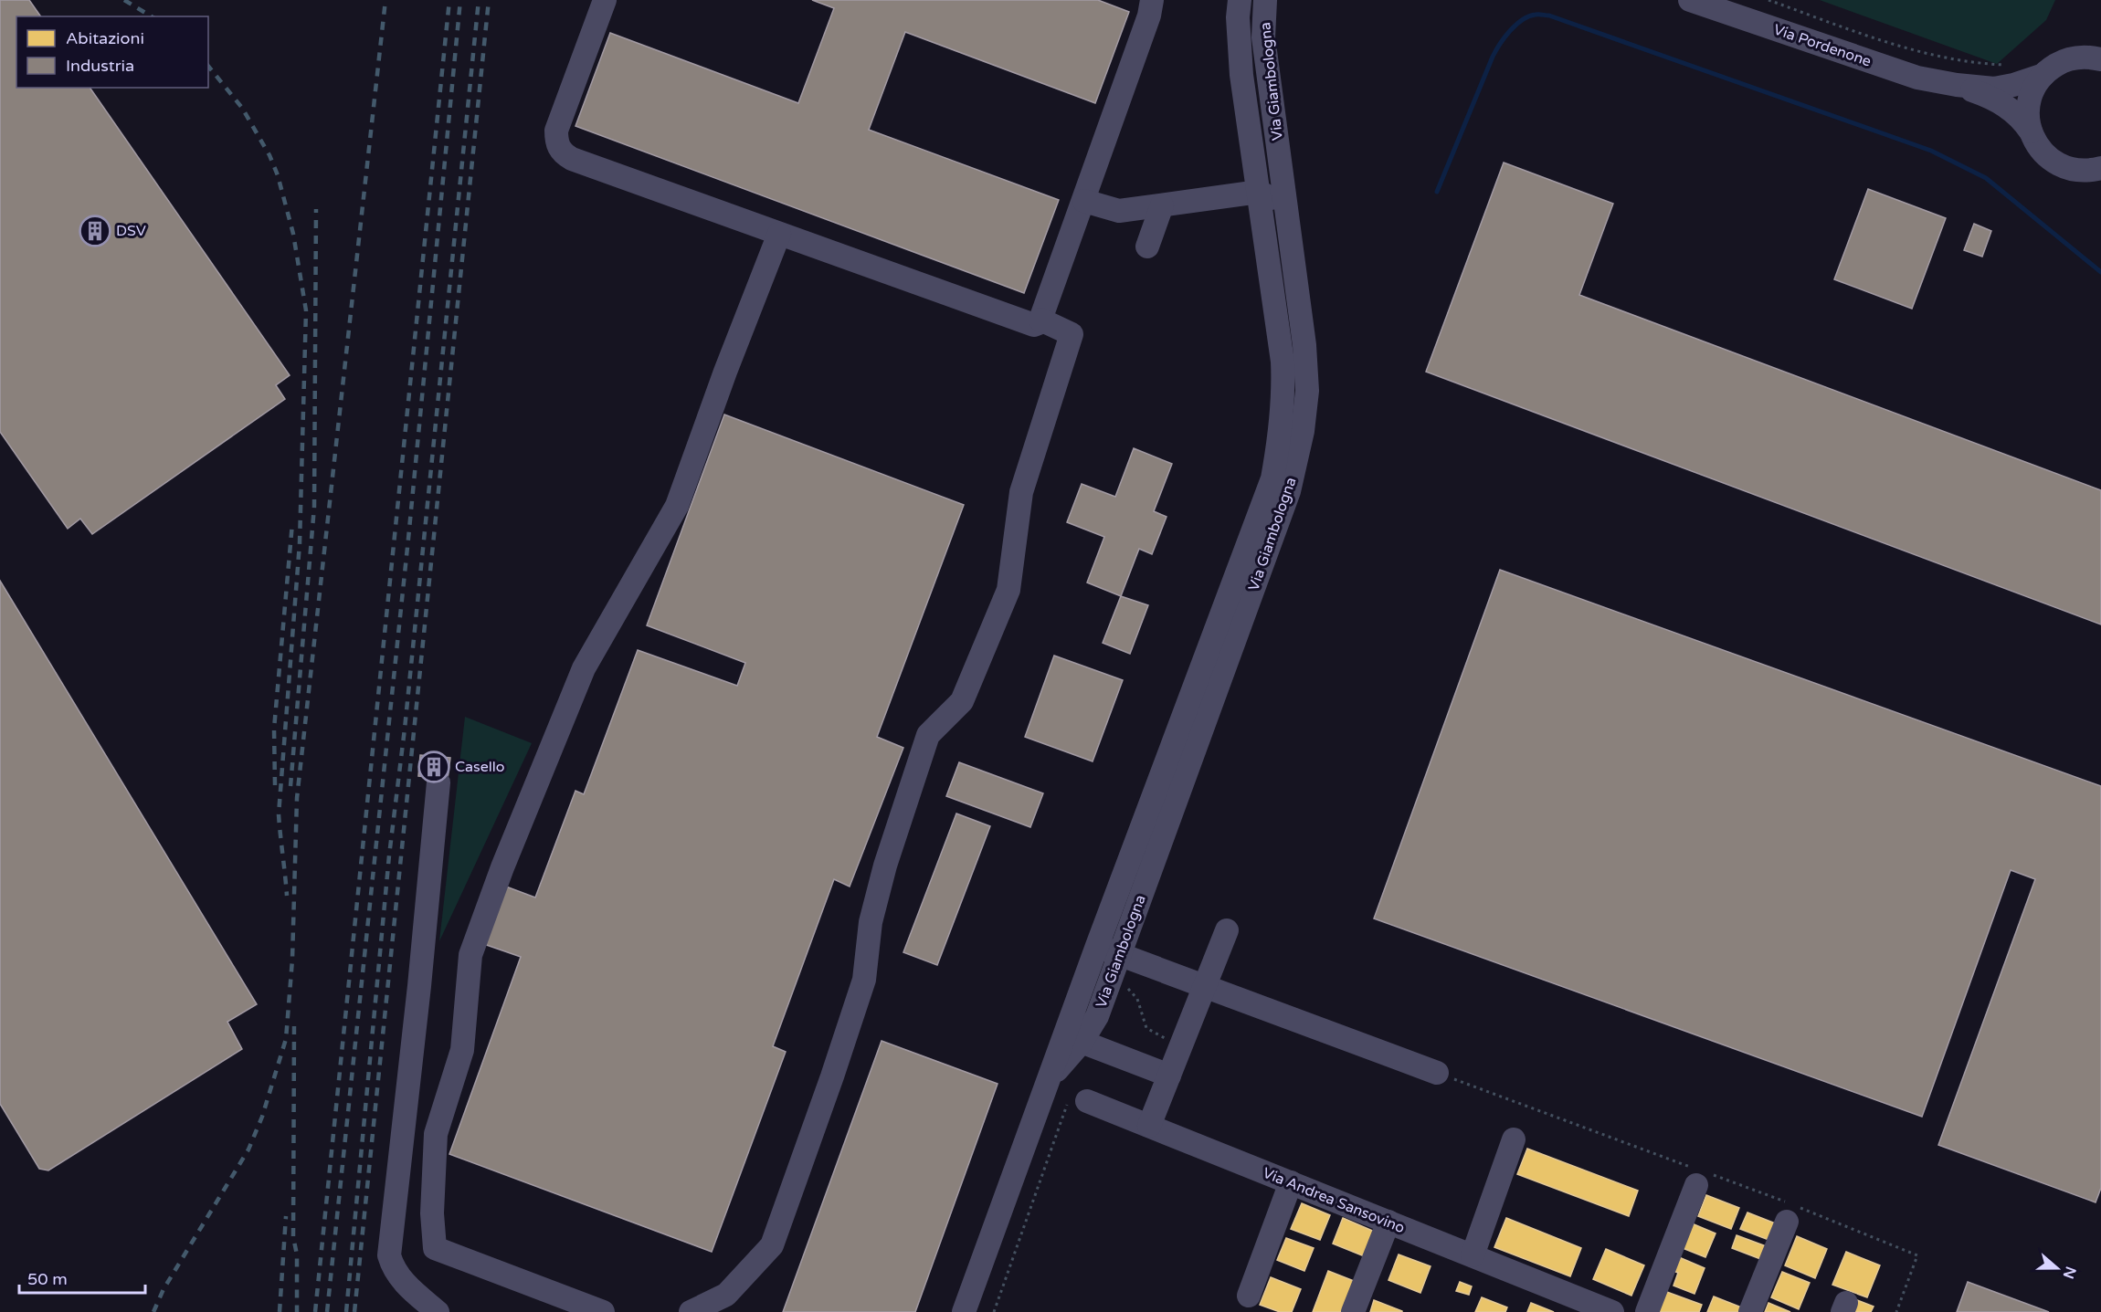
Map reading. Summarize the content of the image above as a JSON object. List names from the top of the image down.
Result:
{
  "streets": {
    "street": ["Via Pordenone", "Via Giambologna", "Via Andrea Sansovino"]
  },
  "places": {
    "building": ["DSV", "Casello"]
  },
  "legend": ["Abitazioni", "Industria"],
  "scale_bar": "50 m",
  "north": "right"
}
